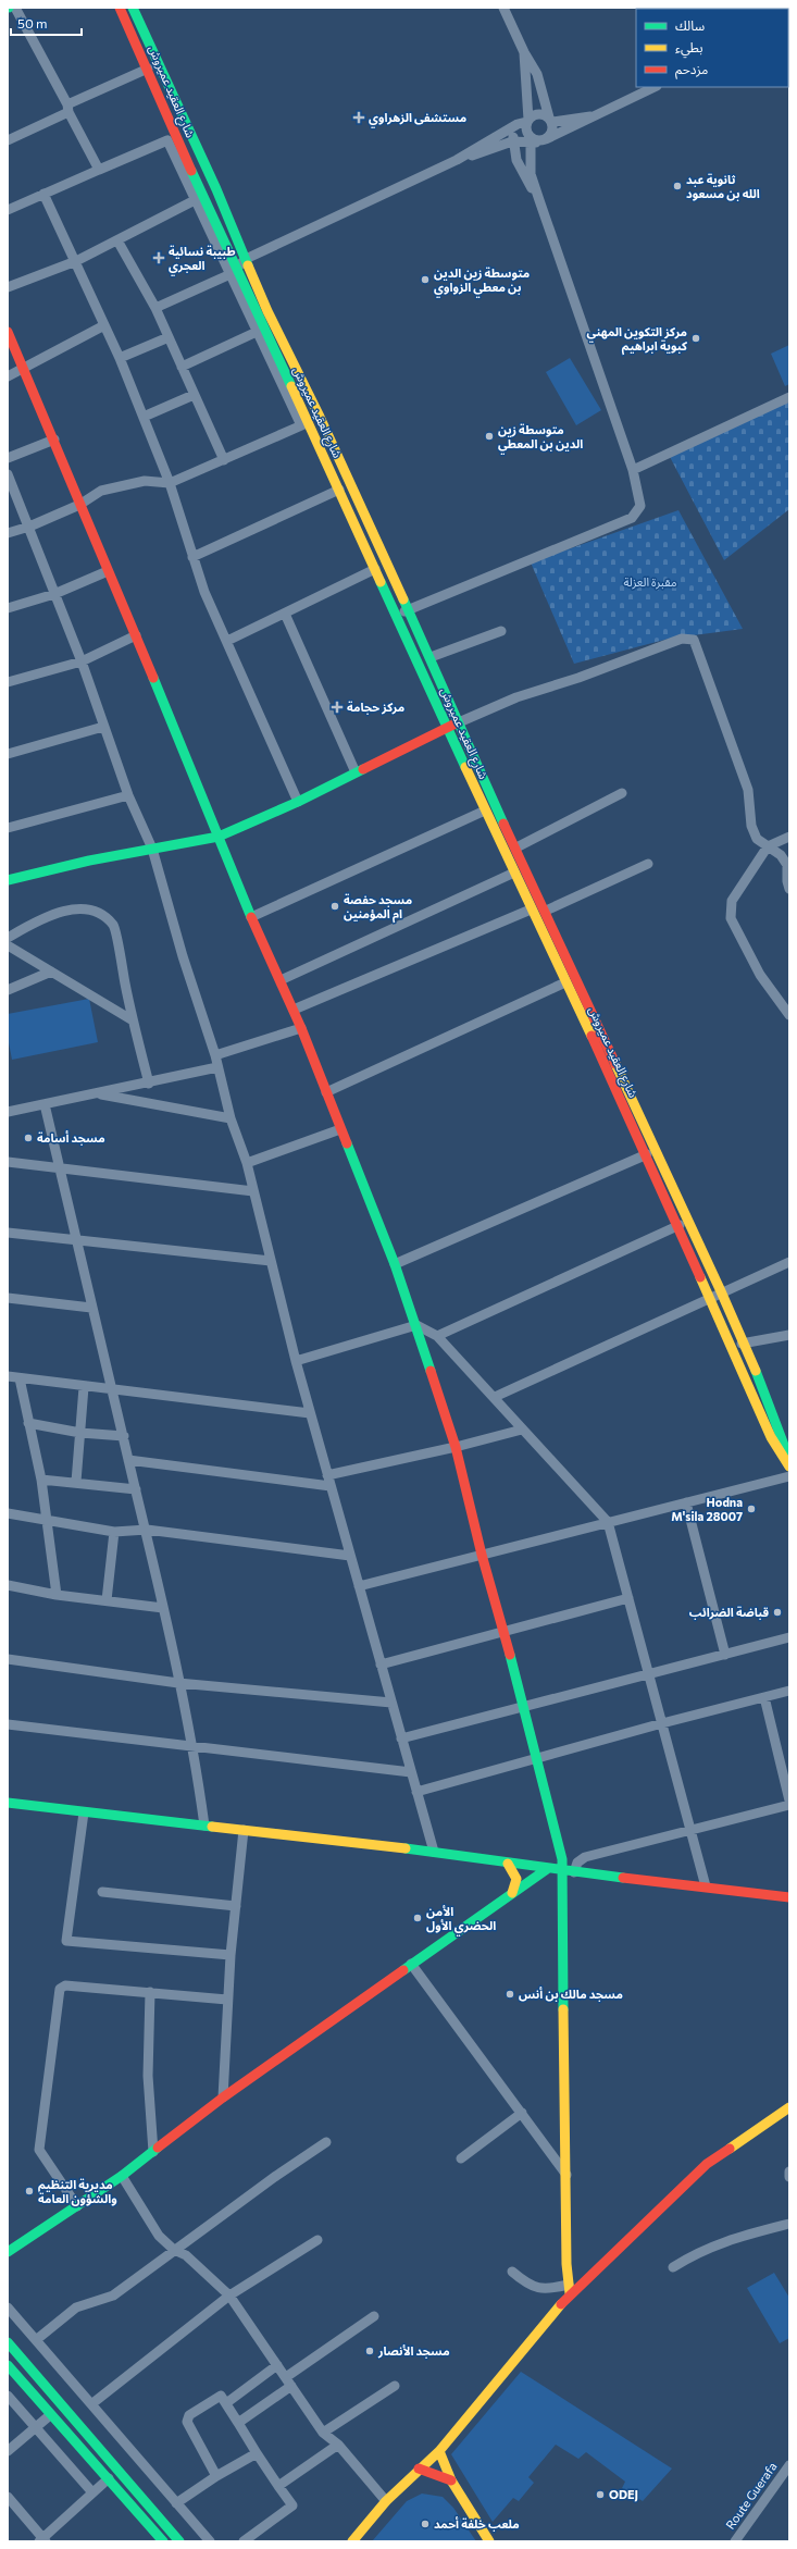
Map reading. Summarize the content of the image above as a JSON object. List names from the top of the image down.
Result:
{
  "streets": {
    "main road": ["شارع العقيد عميروش"],
    "street": ["Route Guerafa"]
  },
  "parks": ["مقبرة العزلة"],
  "places": {
    "health": ["مستشفى الزهراوي", "طبيبة نسائية العجري", "مركز حجامة"],
    "other": [
      "ثانوية عبد الله بن مسعود",
      "متوسطة زين الدين بن معطي الزواوي",
      "مركز التكوين المهني كبوية ابراهيم",
      "متوسطة زين الدين بن المعطي",
      "مسجد حفصة ام المؤمنين",
      "مسجد أسامة",
      "Hodna M'sila 28007",
      "قباضة الضرائب",
      "الأمن الحضري الأول",
      "مسجد مالك بن أنس",
      "مديرية التنظيم والشؤون العامة",
      "مسجد الأنصار",
      "ODEJ",
      "ملعب خلفة أحمد"
    ]
  },
  "legend": ["سالك", "بطيء", "مزدحم"],
  "scale_bar": "50 m"
}
